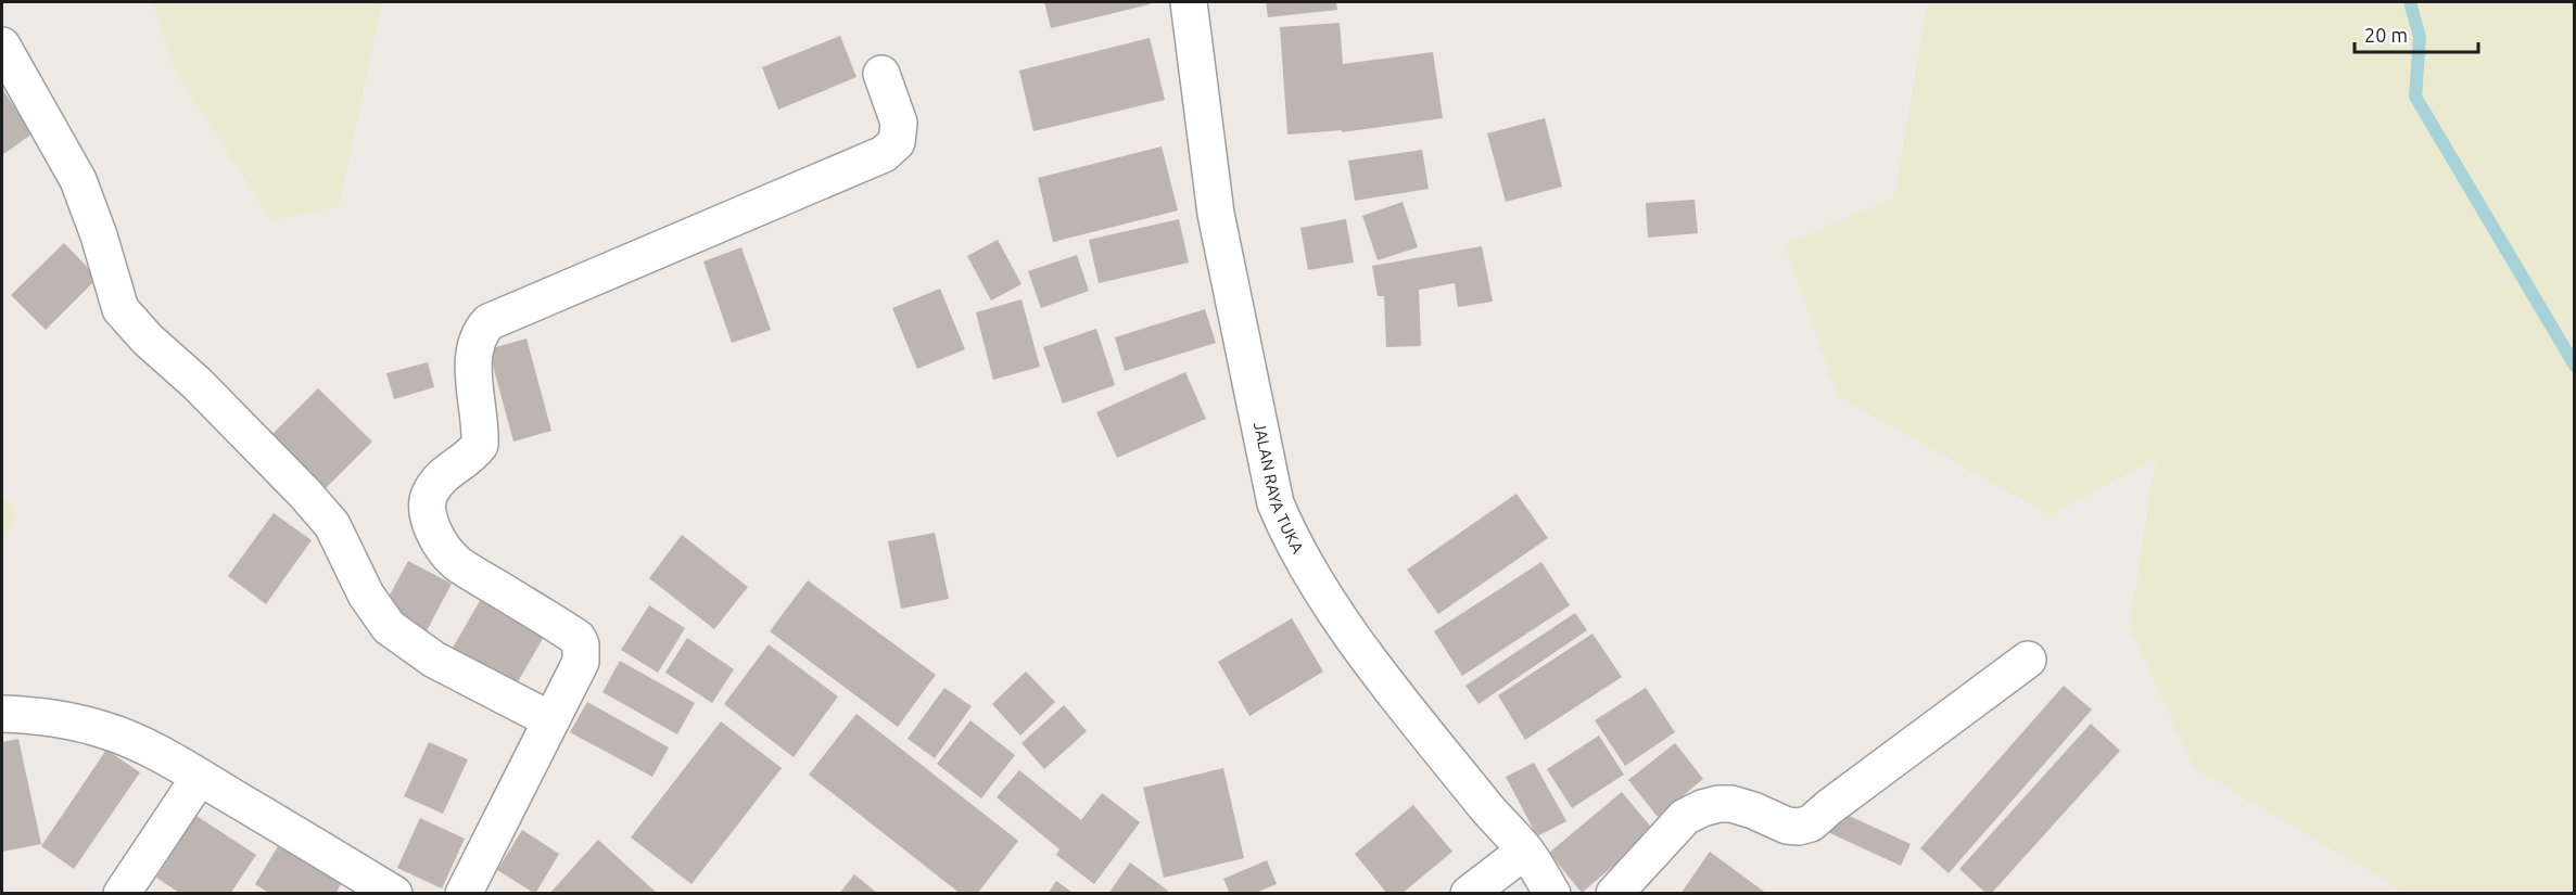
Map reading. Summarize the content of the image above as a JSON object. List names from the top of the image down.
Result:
{
  "streets": {
    "street": ["JALAN RAYA TUKA"]
  },
  "scale_bar": "20 m"
}
